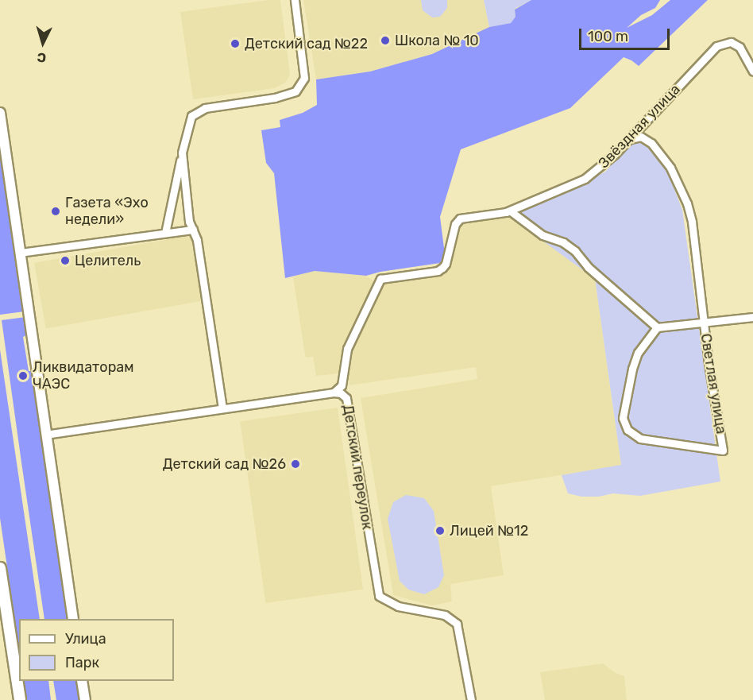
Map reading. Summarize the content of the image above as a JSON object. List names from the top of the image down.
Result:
{
  "streets": {
    "street": ["Звёздная улица", "Светлая улица", "Детский переулок"]
  },
  "crossings": [
    ["Звёздная улица", "Светлая улица"],
    ["Звёздная улица", "Детский переулок"]
  ],
  "places": [
    "Школа № 10",
    "Детский сад №22",
    "Газета «Эхо недели»",
    "Целитель",
    "Ликвидаторам ЧАЭС",
    "Детский сад №26",
    "Лицей №12"
  ],
  "legend": ["Улица", "Парк"],
  "scale_bar": "100 m",
  "north": "bottom"
}
